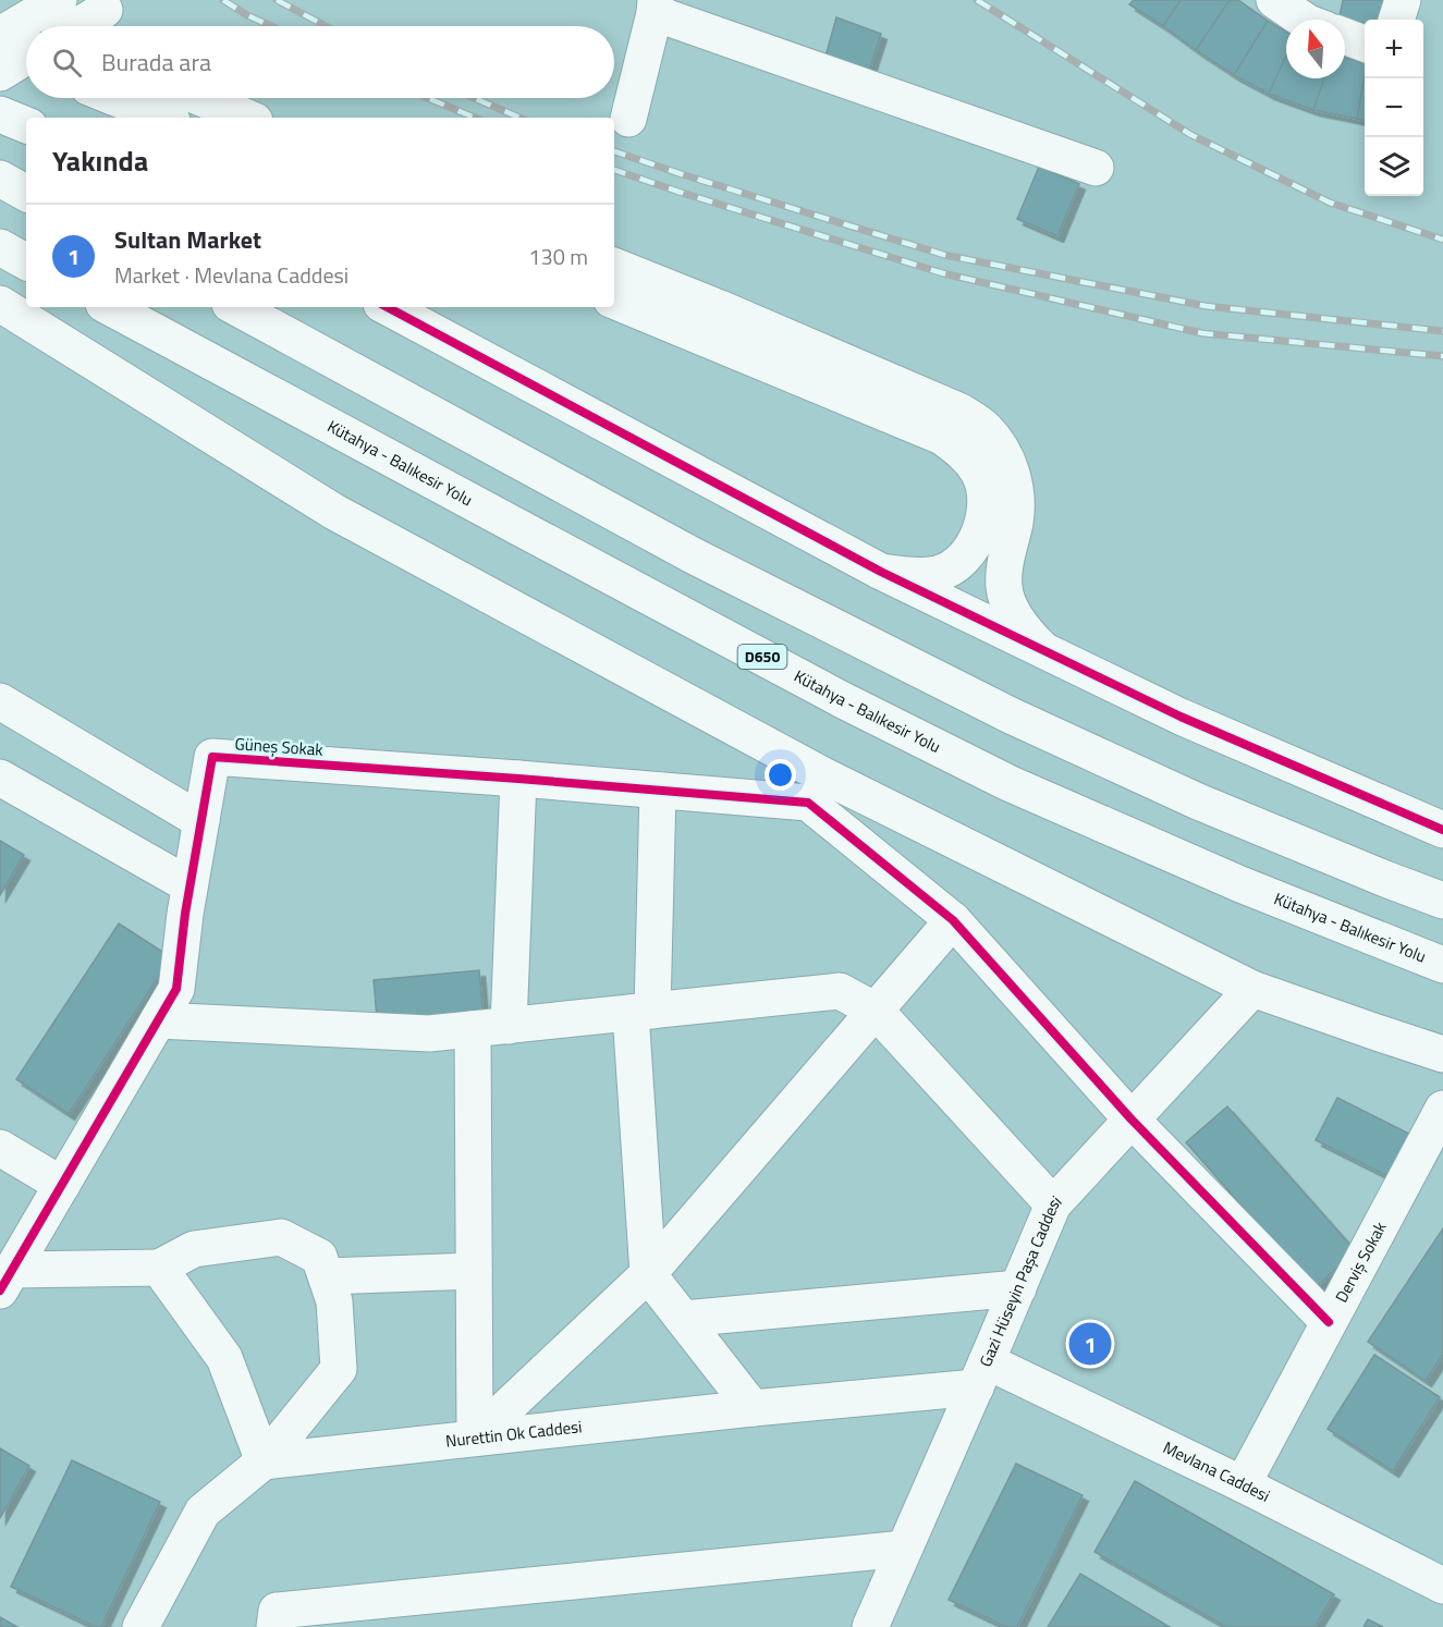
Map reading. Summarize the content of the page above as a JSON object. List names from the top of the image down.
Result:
{
  "streets": {
    "main road": [
      "Kütahya - Balıkesir Yolu",
      "D650",
      "Güneş Sokak",
      "Derviş Sokak",
      "Gazi Hüseyin Paşa Caddesi",
      "Nurettin Ok Caddesi",
      "Mevlana Caddesi"
    ]
  },
  "crossings": [
    ["Derviş Sokak", "Mevlana Caddesi"],
    ["Gazi Hüseyin Paşa Caddesi", "Nurettin Ok Caddesi"],
    ["Gazi Hüseyin Paşa Caddesi", "Mevlana Caddesi"],
    ["Nurettin Ok Caddesi", "Mevlana Caddesi"]
  ],
  "north": "top",
  "page": {
    "map_buttons": ["+", "−"],
    "search": "Burada ara",
    "heading": "Yakında",
    "list": [
      {
        "mark": "1",
        "name": "Sultan Market",
        "note": "Market · Mevlana Caddesi",
        "value": "130 m"
      }
    ],
    "pins": "1"
  }
}
